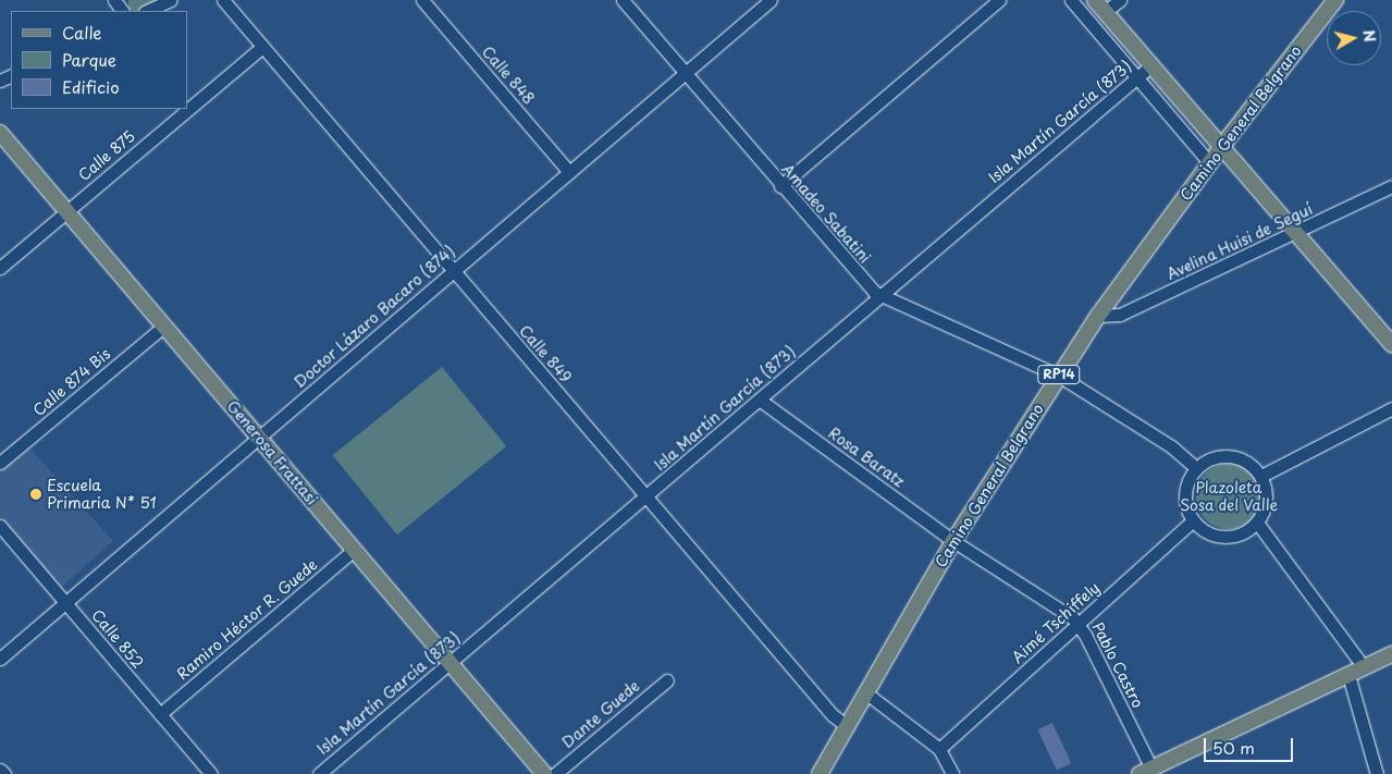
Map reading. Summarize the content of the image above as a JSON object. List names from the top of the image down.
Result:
{
  "streets": {
    "main road": ["Camino General Belgrano", "RP14", "Generosa Frattasi"],
    "street": [
      "Calle 848",
      "Isla Martín García (873)",
      "Calle 875",
      "Amadeo Sabatini",
      "Avelina Huisi de Seguí",
      "Doctor Lázaro Bacaro (874)",
      "Calle 849",
      "Calle 874 Bis",
      "Rosa Baratz",
      "Ramiro Héctor R. Guede",
      "Aimé Tschiffely",
      "Calle 852",
      "Pablo Castro",
      "Dante Guede"
    ]
  },
  "crossings": [
    ["Calle 848", "Doctor Lázaro Bacaro (874)"],
    ["Isla Martín García (873)", "Amadeo Sabatini"],
    ["Isla Martín García (873)", "Calle 849"],
    ["Isla Martín García (873)", "Generosa Frattasi"],
    ["Isla Martín García (873)", "Rosa Baratz"],
    ["Camino General Belgrano", "Amadeo Sabatini"],
    ["Camino General Belgrano", "Avelina Huisi de Seguí"],
    ["Camino General Belgrano", "Calle 849"],
    ["Camino General Belgrano", "Rosa Baratz"],
    ["Camino General Belgrano", "Pablo Castro"],
    ["Calle 875", "Calle 849"],
    ["Calle 875", "Generosa Frattasi"],
    ["Amadeo Sabatini", "Doctor Lázaro Bacaro (874)"],
    ["Amadeo Sabatini", "Aimé Tschiffely"],
    ["Doctor Lázaro Bacaro (874)", "Calle 849"],
    ["Doctor Lázaro Bacaro (874)", "Generosa Frattasi"],
    ["Doctor Lázaro Bacaro (874)", "Calle 852"],
    ["Calle 874 Bis", "Generosa Frattasi"],
    ["Generosa Frattasi", "Ramiro Héctor R. Guede"],
    ["Rosa Baratz", "Pablo Castro"],
    ["Ramiro Héctor R. Guede", "Calle 852"],
    ["Aimé Tschiffely", "Pablo Castro"]
  ],
  "parks": ["Plazoleta Sosa del Valle"],
  "places": ["Escuela Primaria N* 51"],
  "legend": ["Calle", "Parque", "Edificio"],
  "scale_bar": "50 m",
  "north": "right"
}
